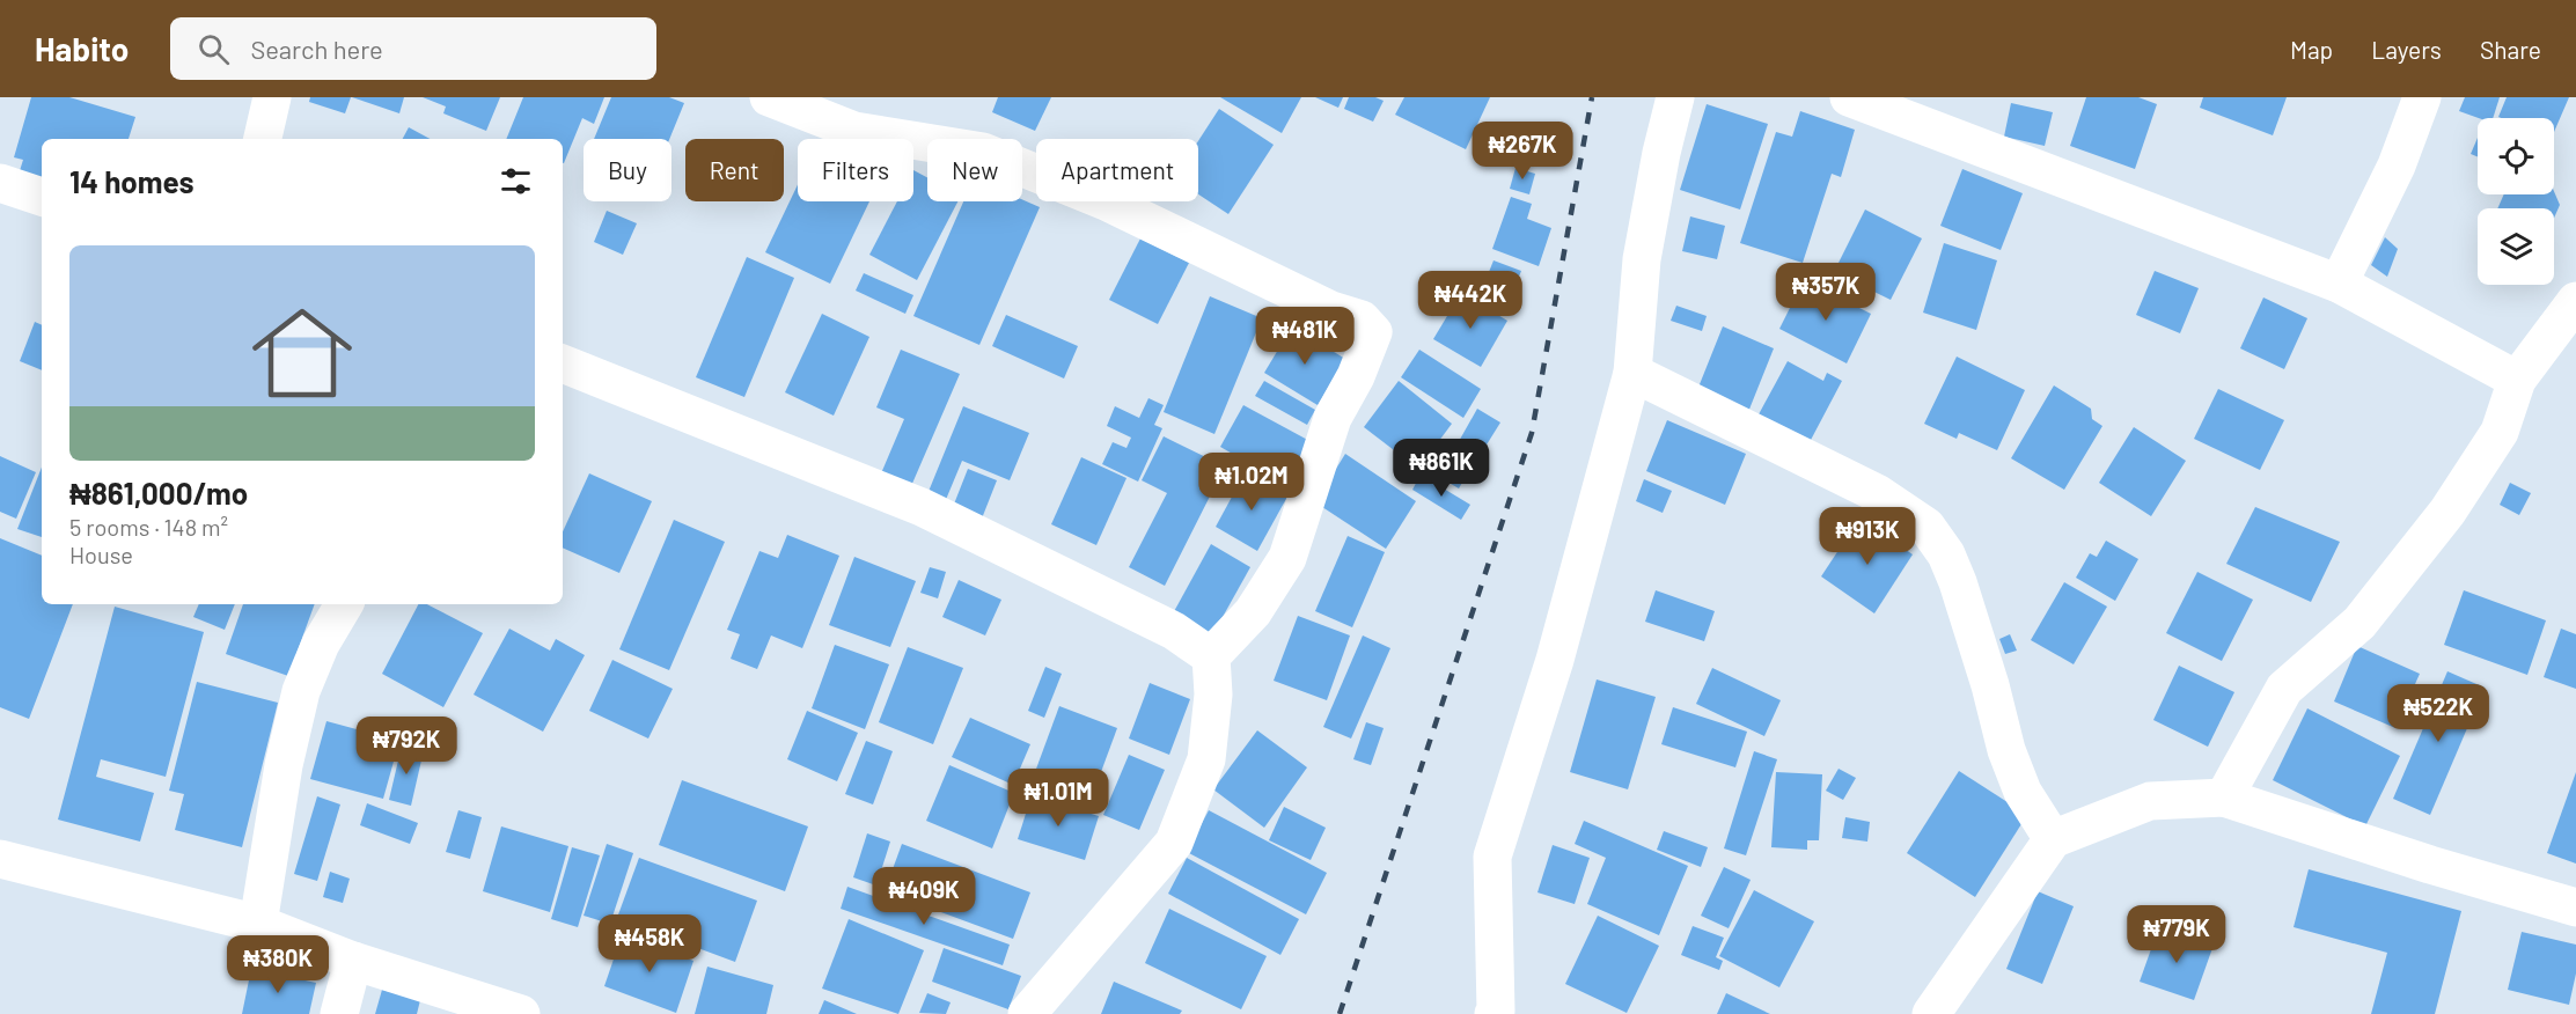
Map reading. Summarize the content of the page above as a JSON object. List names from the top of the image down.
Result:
{
  "page": {
    "header": "Habito",
    "search": "Search here",
    "nav": ["Map", "Layers", "Share"],
    "price": [
      "₦267K",
      "₦357K",
      "₦442K",
      "₦481K",
      "₦861K",
      "₦1.02M",
      "₦913K",
      "₦522K",
      "₦792K",
      "₦1.01M",
      "₦409K",
      "₦779K",
      "₦458K",
      "₦380K"
    ],
    "chip": [
      "Buy",
      "Rent",
      "Filters",
      "New",
      "Apartment"
    ],
    "heading": "14 homes",
    "list": [
      {
        "name": "₦861,000/mo",
        "note": "5 rooms · 148 m² · House"
      }
    ]
  }
}
